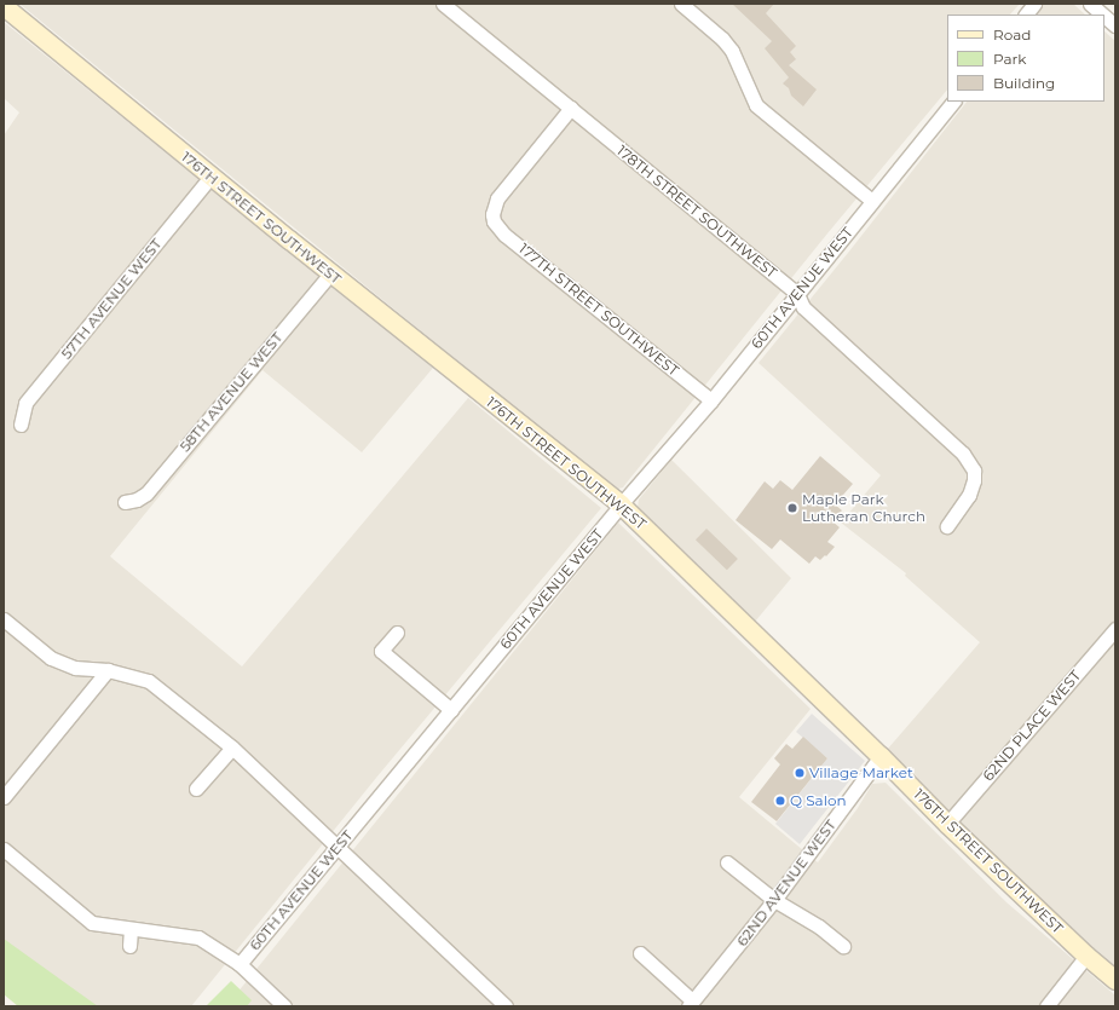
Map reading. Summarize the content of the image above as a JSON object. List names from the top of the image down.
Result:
{
  "streets": {
    "street": [
      "178TH STREET SOUTHWEST",
      "176TH STREET SOUTHWEST",
      "60TH AVENUE WEST",
      "57TH AVENUE WEST",
      "177TH STREET SOUTHWEST",
      "58TH AVENUE WEST",
      "62ND PLACE WEST",
      "62ND AVENUE WEST"
    ]
  },
  "crossings": [
    ["178TH STREET SOUTHWEST", "60TH AVENUE WEST"],
    ["178TH STREET SOUTHWEST", "177TH STREET SOUTHWEST"],
    ["176TH STREET SOUTHWEST", "60TH AVENUE WEST"],
    ["176TH STREET SOUTHWEST", "57TH AVENUE WEST"],
    ["176TH STREET SOUTHWEST", "58TH AVENUE WEST"],
    ["176TH STREET SOUTHWEST", "62ND PLACE WEST"],
    ["176TH STREET SOUTHWEST", "62ND AVENUE WEST"],
    ["60TH AVENUE WEST", "177TH STREET SOUTHWEST"]
  ],
  "places": ["Maple Park Lutheran Church", "Village Market", "Q Salon"],
  "legend": ["Road", "Park", "Building"]
}
